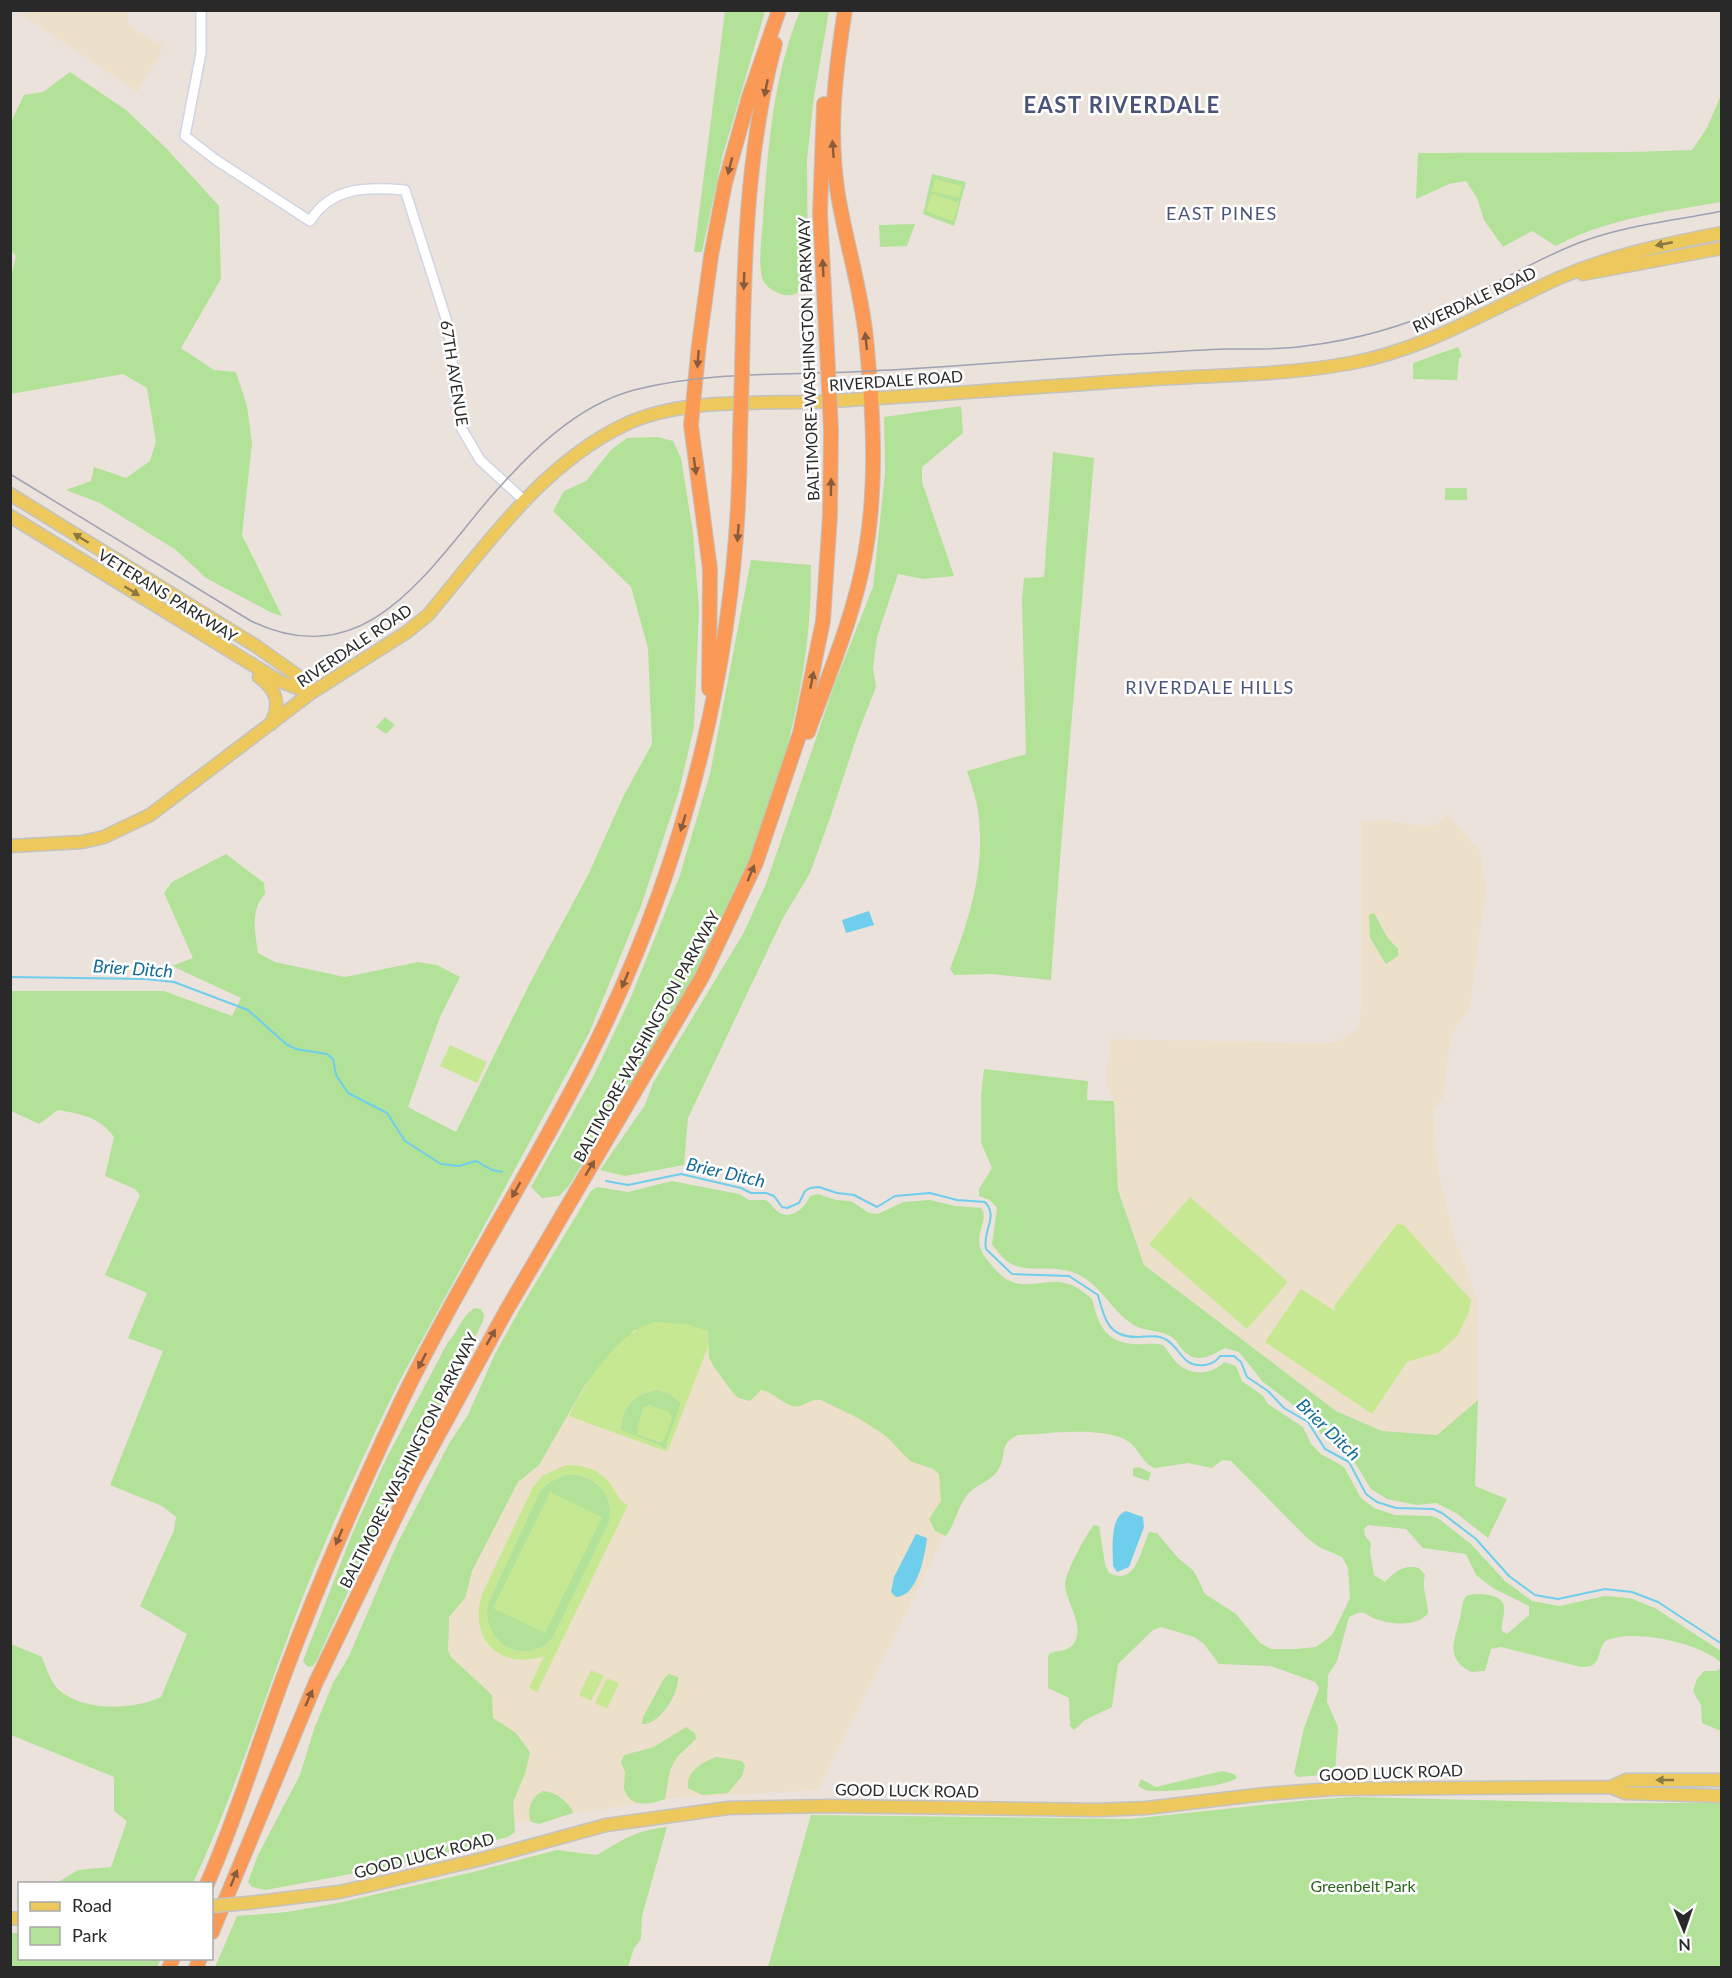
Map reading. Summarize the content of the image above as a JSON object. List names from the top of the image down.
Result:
{
  "streets": {
    "highway": ["BALTIMORE-WASHINGTON PARKWAY"],
    "main road": ["RIVERDALE ROAD", "VETERANS PARKWAY", "GOOD LUCK ROAD"],
    "street": ["67TH AVENUE"]
  },
  "crossings": [
    ["RIVERDALE ROAD", "67TH AVENUE"],
    ["RIVERDALE ROAD", "VETERANS PARKWAY"]
  ],
  "districts": ["EAST RIVERDALE", "EAST PINES", "RIVERDALE HILLS"],
  "water": ["Brier Ditch"],
  "parks": ["Greenbelt Park"],
  "legend": ["Road", "Park"],
  "north": "bottom"
}
